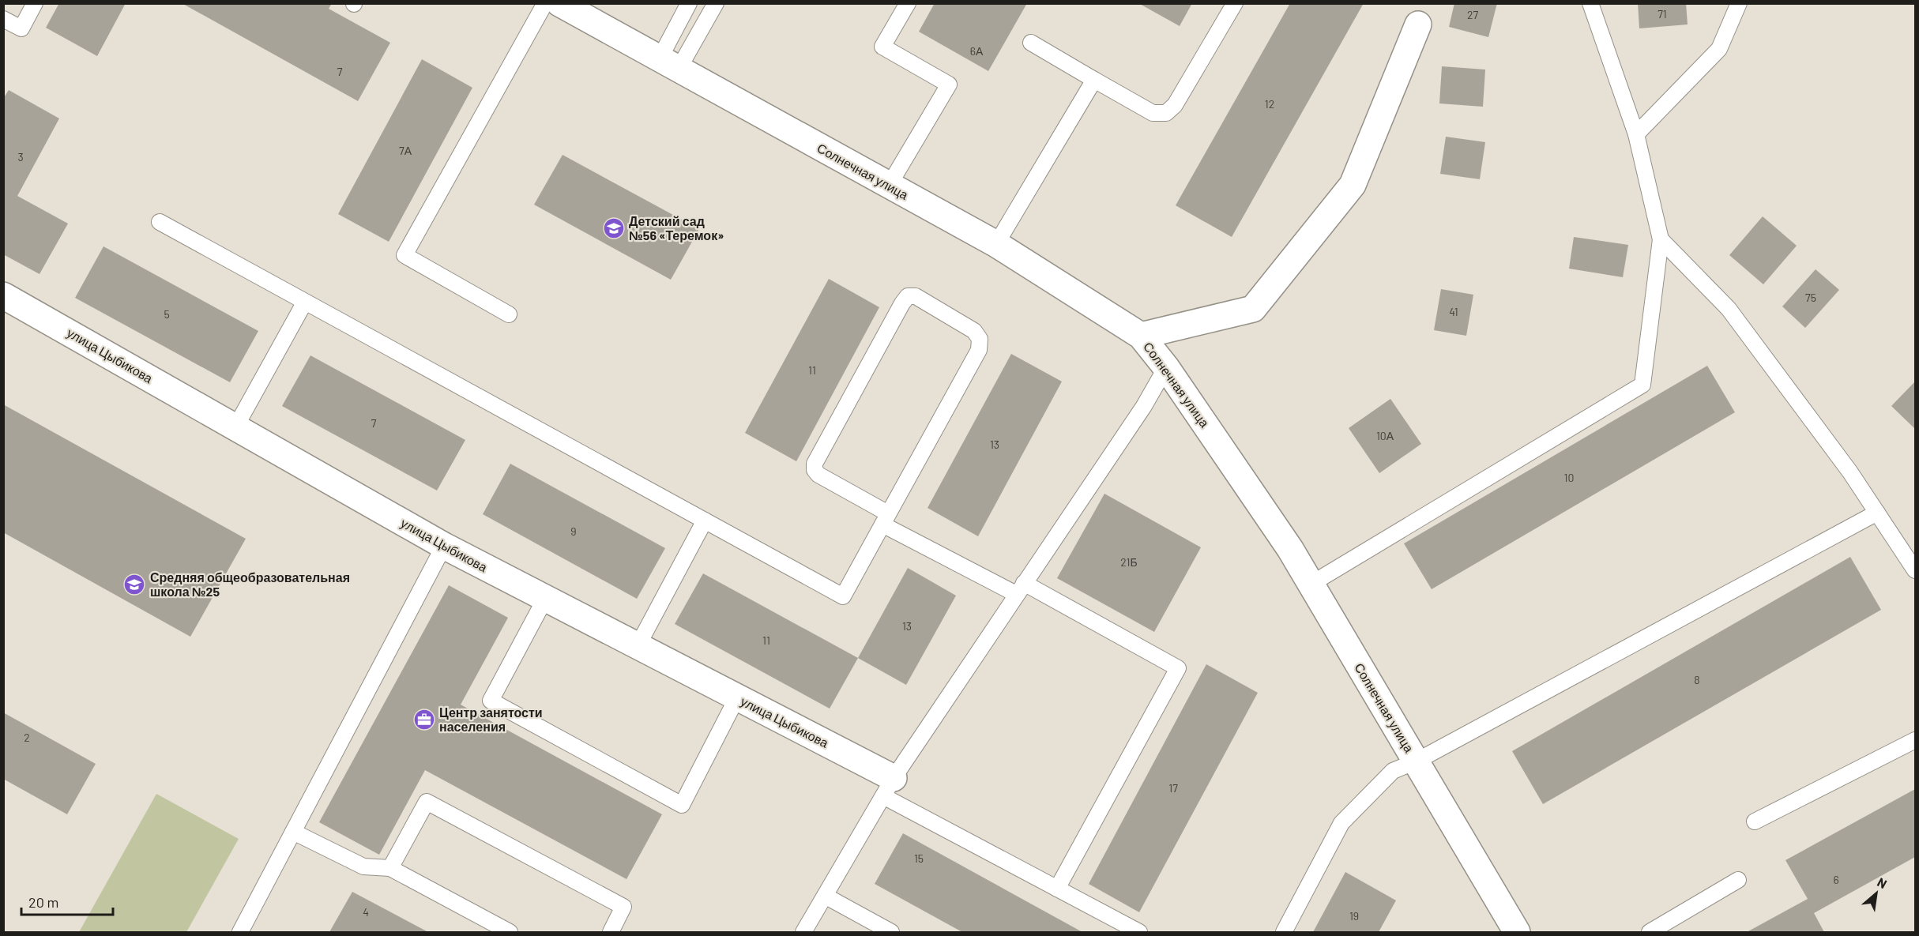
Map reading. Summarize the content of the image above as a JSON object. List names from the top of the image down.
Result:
{
  "streets": {
    "street": ["Солнечная улица", "улица Цыбикова"]
  },
  "places": {
    "school or university": ["Детский сад №56 «Теремок»", "Средняя общеобразовательная школа №25"],
    "office": ["Центр занятости населения"]
  },
  "house_numbers": [
    "71",
    "27",
    "6А",
    "7",
    "12",
    "7А",
    "3",
    "75",
    "41",
    "5",
    "11",
    "7",
    "10А",
    "13",
    "10",
    "9",
    "21Б",
    "13",
    "11",
    "8",
    "2",
    "17",
    "15",
    "6",
    "4",
    "19"
  ],
  "scale_bar": "20 m",
  "north": "top right"
}
